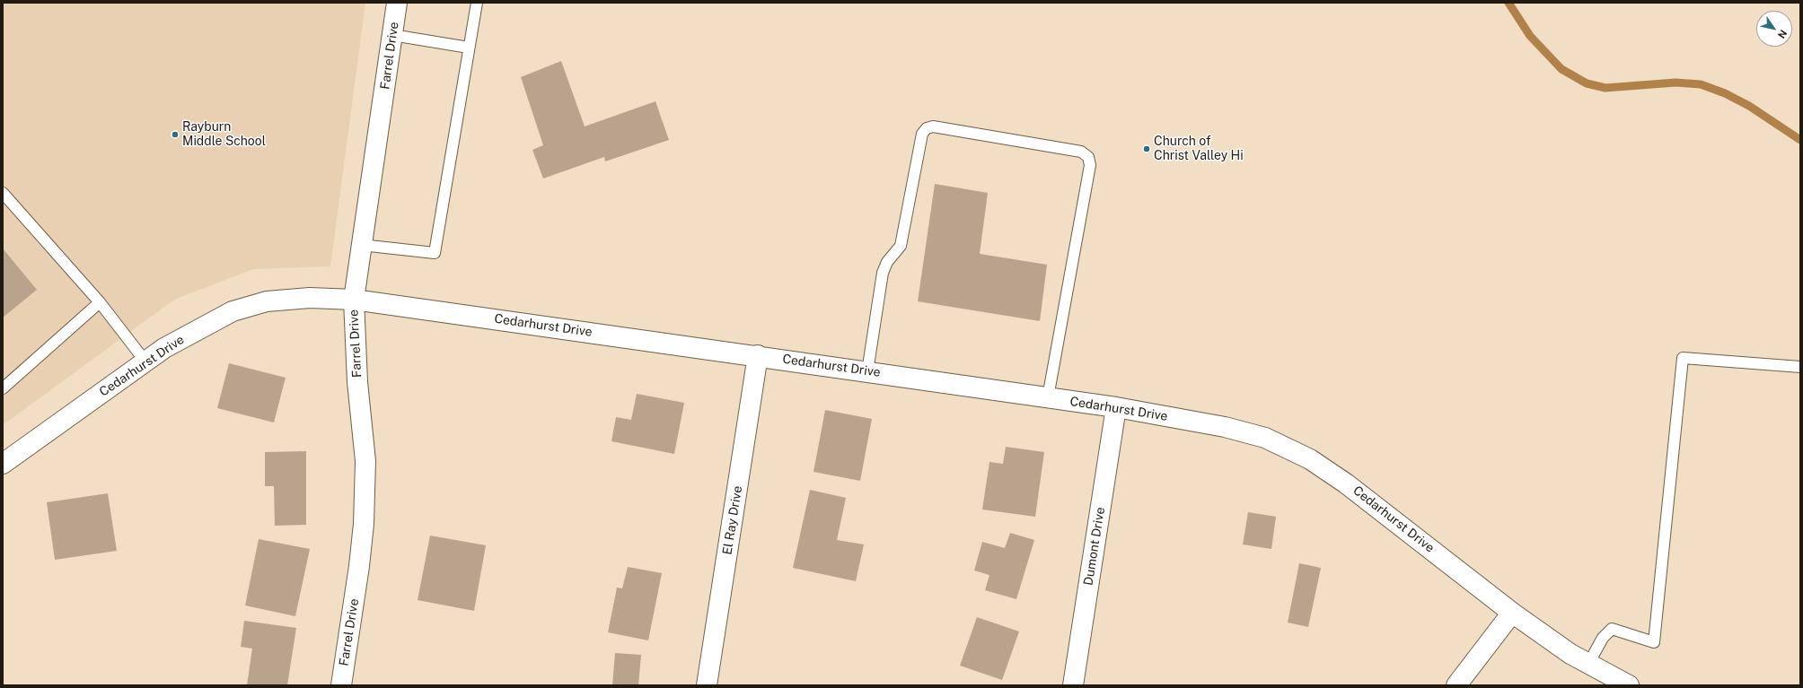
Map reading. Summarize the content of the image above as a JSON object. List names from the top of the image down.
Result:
{
  "streets": {
    "street": [
      "Farrel Drive",
      "Cedarhurst Drive",
      "El Ray Drive",
      "Dumont Drive"
    ]
  },
  "crossings": [
    ["Farrel Drive", "Cedarhurst Drive"],
    ["Cedarhurst Drive", "El Ray Drive"],
    ["Cedarhurst Drive", "Dumont Drive"]
  ],
  "places": ["Rayburn Middle School", "Church of Christ Valley Hi"],
  "north": "bottom right"
}
